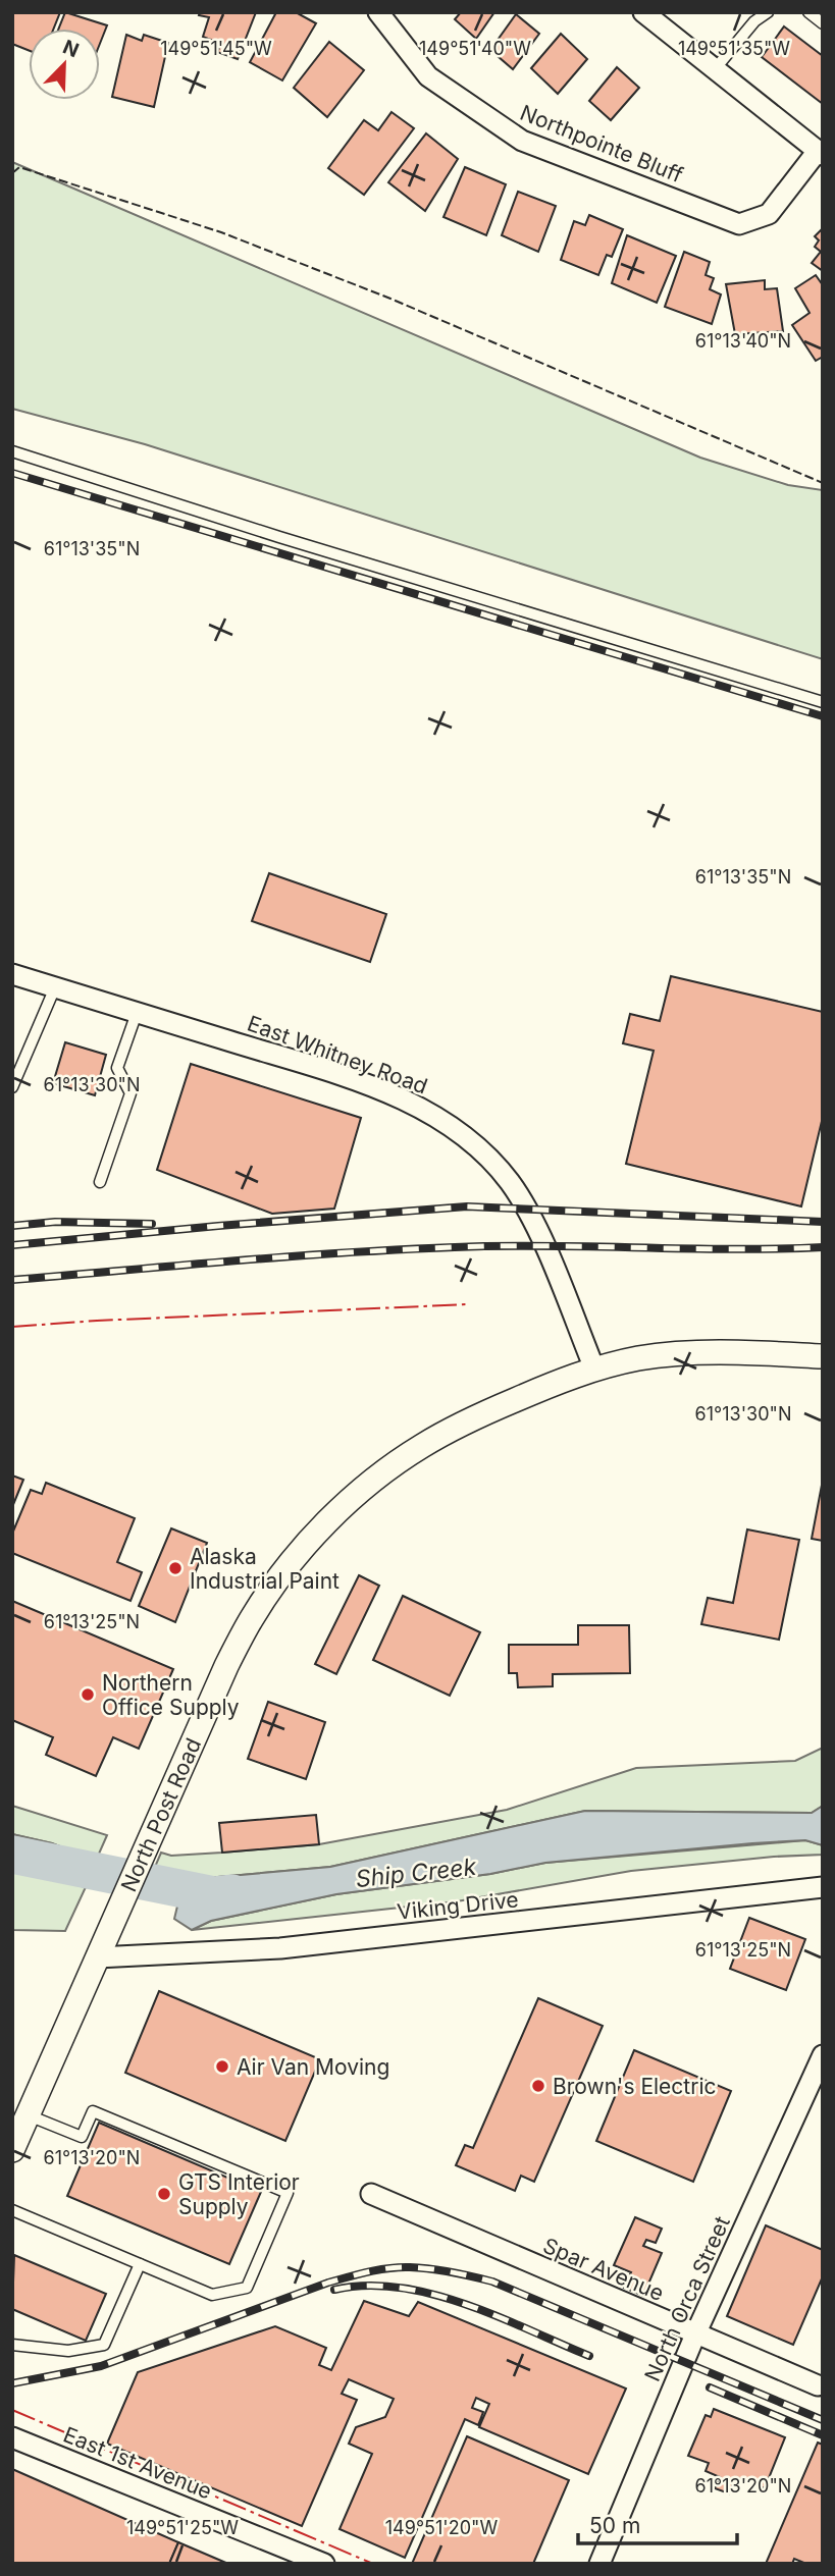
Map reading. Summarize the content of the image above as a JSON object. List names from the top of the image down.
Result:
{
  "streets": {
    "street": [
      "Northpointe Bluff",
      "East Whitney Road",
      "North Post Road",
      "Viking Drive",
      "Spar Avenue",
      "North Orca Street",
      "East 1st Avenue"
    ]
  },
  "crossings": [
    ["East Whitney Road", "North Post Road"],
    ["North Post Road", "Viking Drive"],
    ["Spar Avenue", "North Orca Street"]
  ],
  "water": ["Ship Creek"],
  "places": [
    "Alaska Industrial Paint",
    "Northern Office Supply",
    "Air Van Moving",
    "Brown's Electric",
    "GTS Interior Supply"
  ],
  "scale_bar": "50 m",
  "north": "top right",
  "coordinates": [
    "149°51'45\"W",
    "149°51'40\"W",
    "149°51'35\"W",
    "61°13'40\"N",
    "61°13'35\"N",
    "61°13'30\"N",
    "61°13'25\"N",
    "61°13'20\"N",
    "149°51'25\"W",
    "149°51'20\"W"
  ]
}
